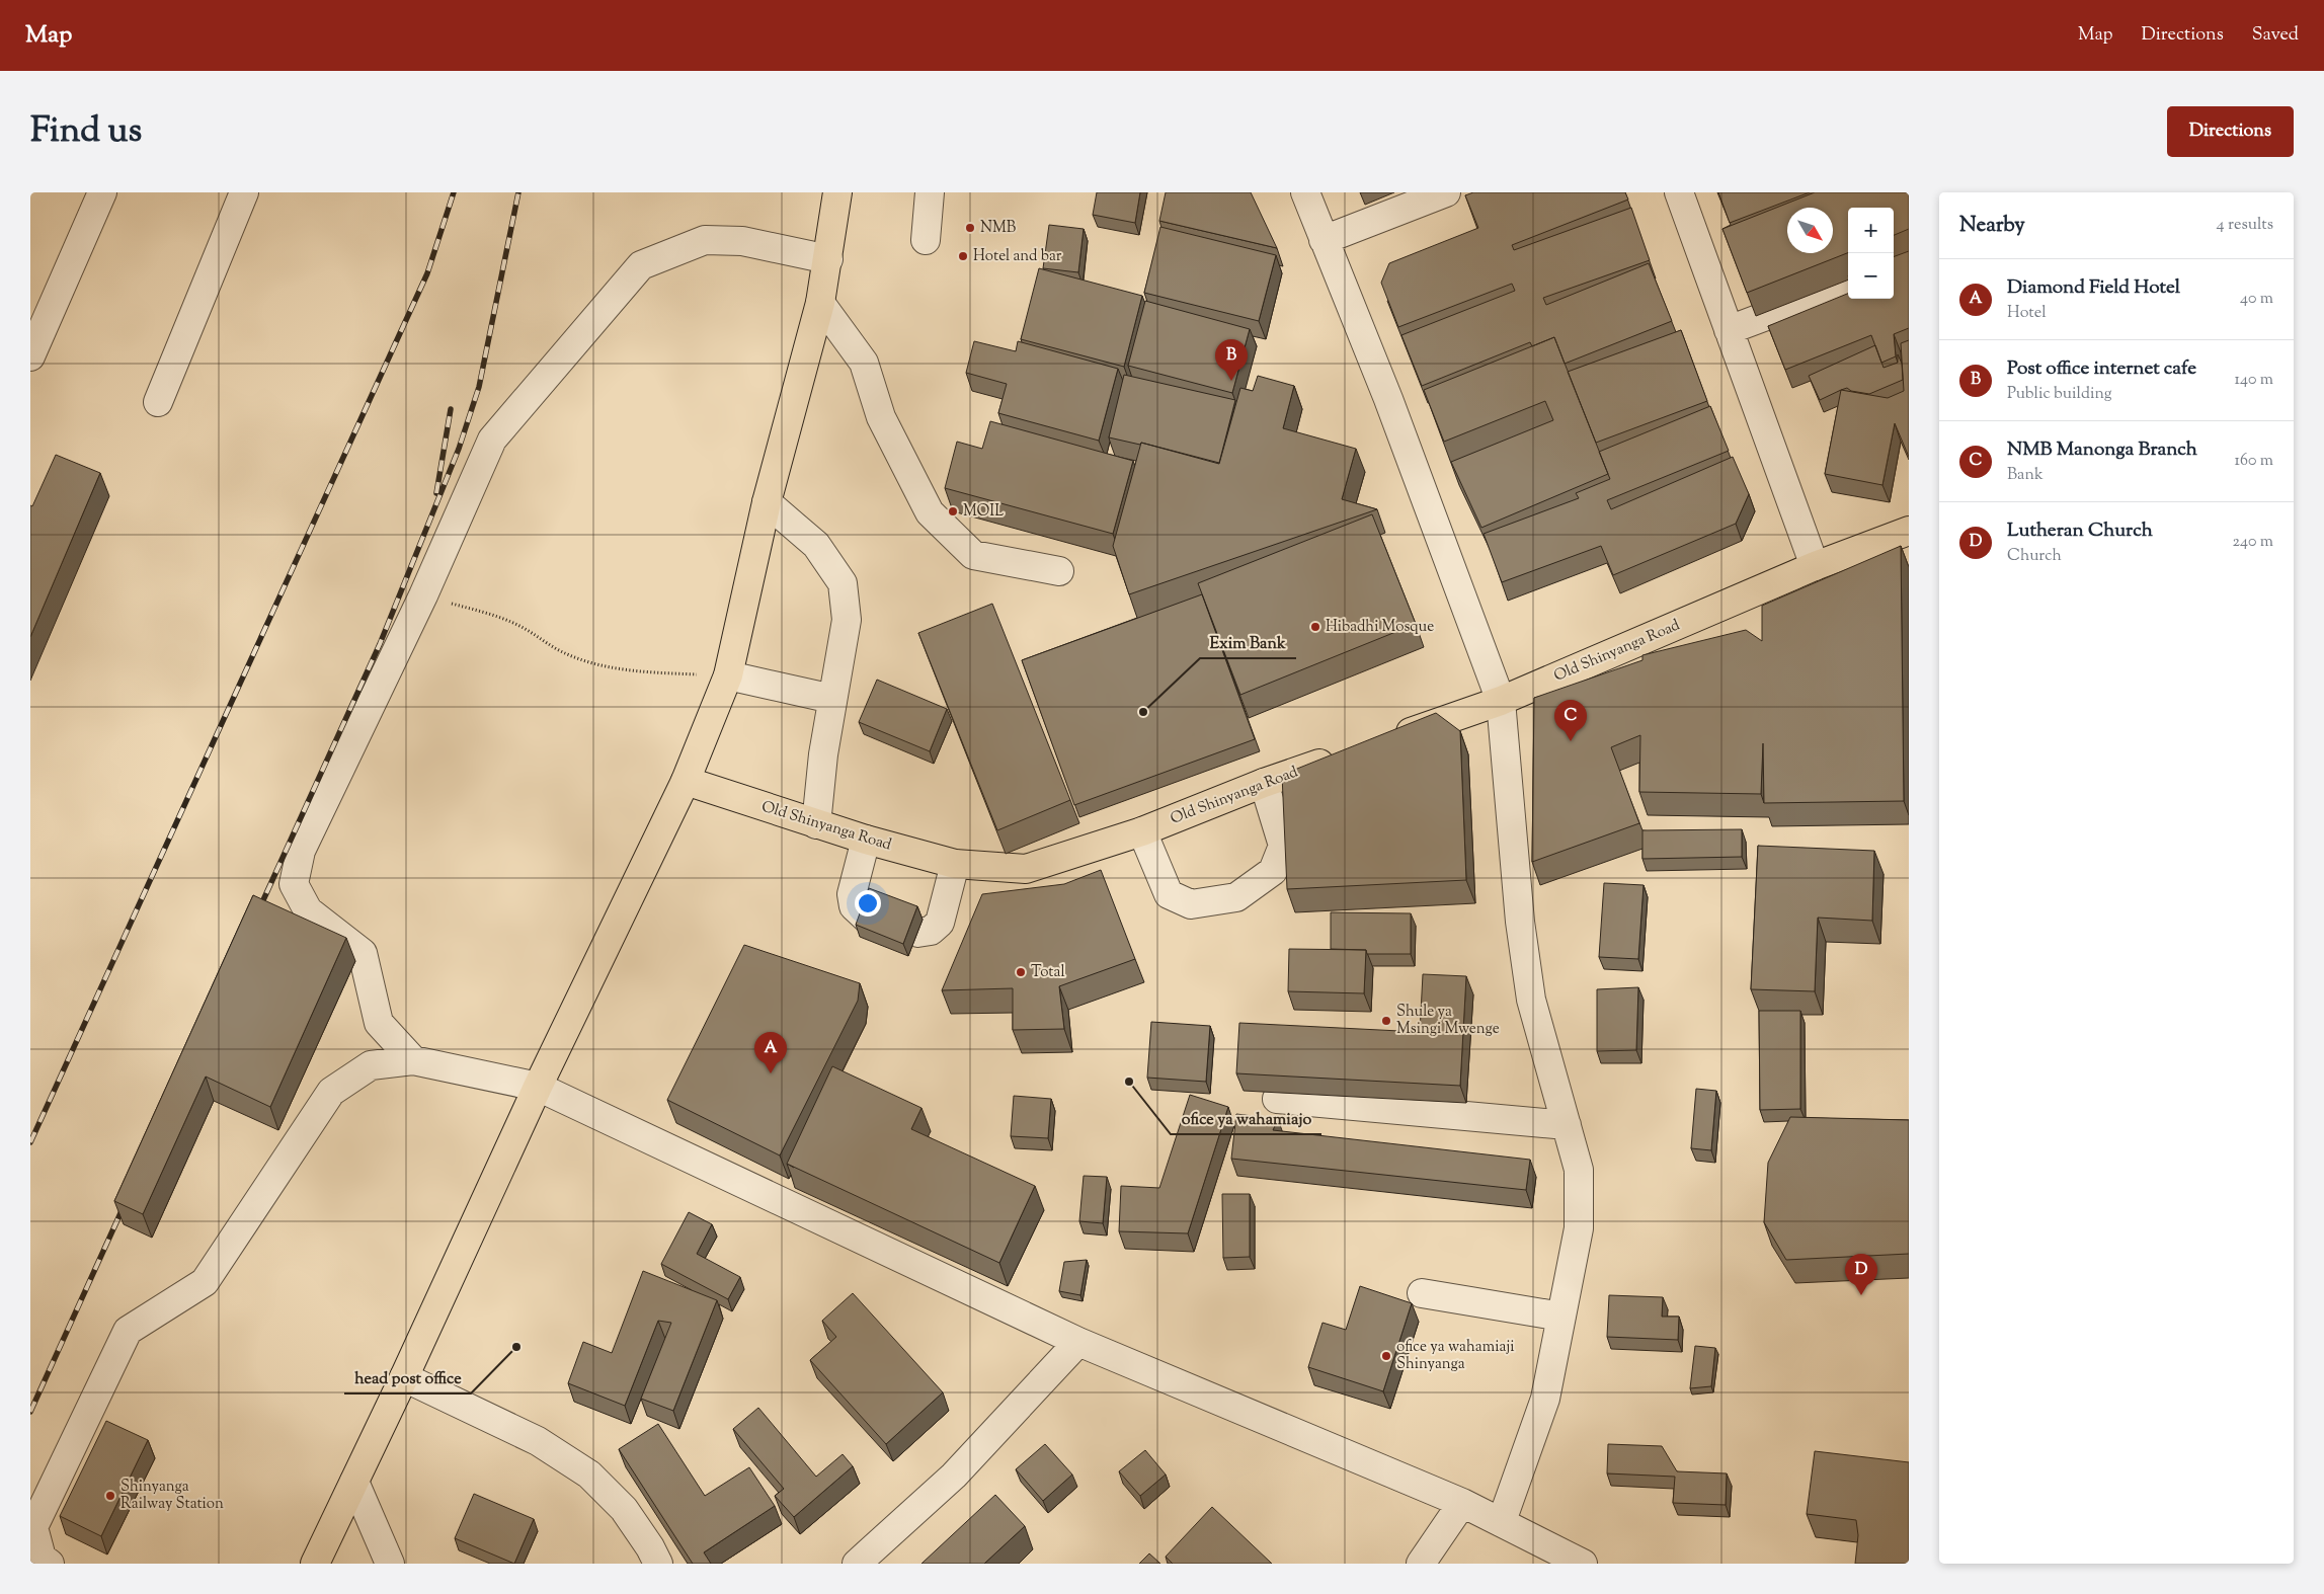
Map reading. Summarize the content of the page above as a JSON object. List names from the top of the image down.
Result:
{
  "streets": {
    "main road": ["Old Shinyanga Road"]
  },
  "places": [
    "NMB",
    "Hotel and bar",
    "MOIL",
    "Hibadhi Mosque",
    "Exim Bank",
    "Total",
    "Shule ya Msingi Mwenge",
    "ofice ya wahamiajo",
    "head post office",
    "ofice ya wahamiaji Shinyanga",
    "Shinyanga Railway Station"
  ],
  "north": "bottom right",
  "page": {
    "header": "Map",
    "nav": ["Map", "Directions", "Saved"],
    "title": "Find us",
    "buttons": "Directions",
    "heading": ["Nearby", "4 results"],
    "map_buttons": ["+", "−"],
    "list": [
      {
        "mark": "A",
        "name": "Diamond Field Hotel",
        "note": "Hotel",
        "value": "40 m"
      },
      {
        "mark": "B",
        "name": "Post office internet cafe",
        "note": "Public building",
        "value": "140 m"
      },
      {
        "mark": "C",
        "name": "NMB Manonga Branch",
        "note": "Bank",
        "value": "160 m"
      },
      {
        "mark": "D",
        "name": "Lutheran Church",
        "note": "Church",
        "value": "240 m"
      }
    ],
    "pins": [
      "B",
      "C",
      "A",
      "D"
    ]
  }
}
